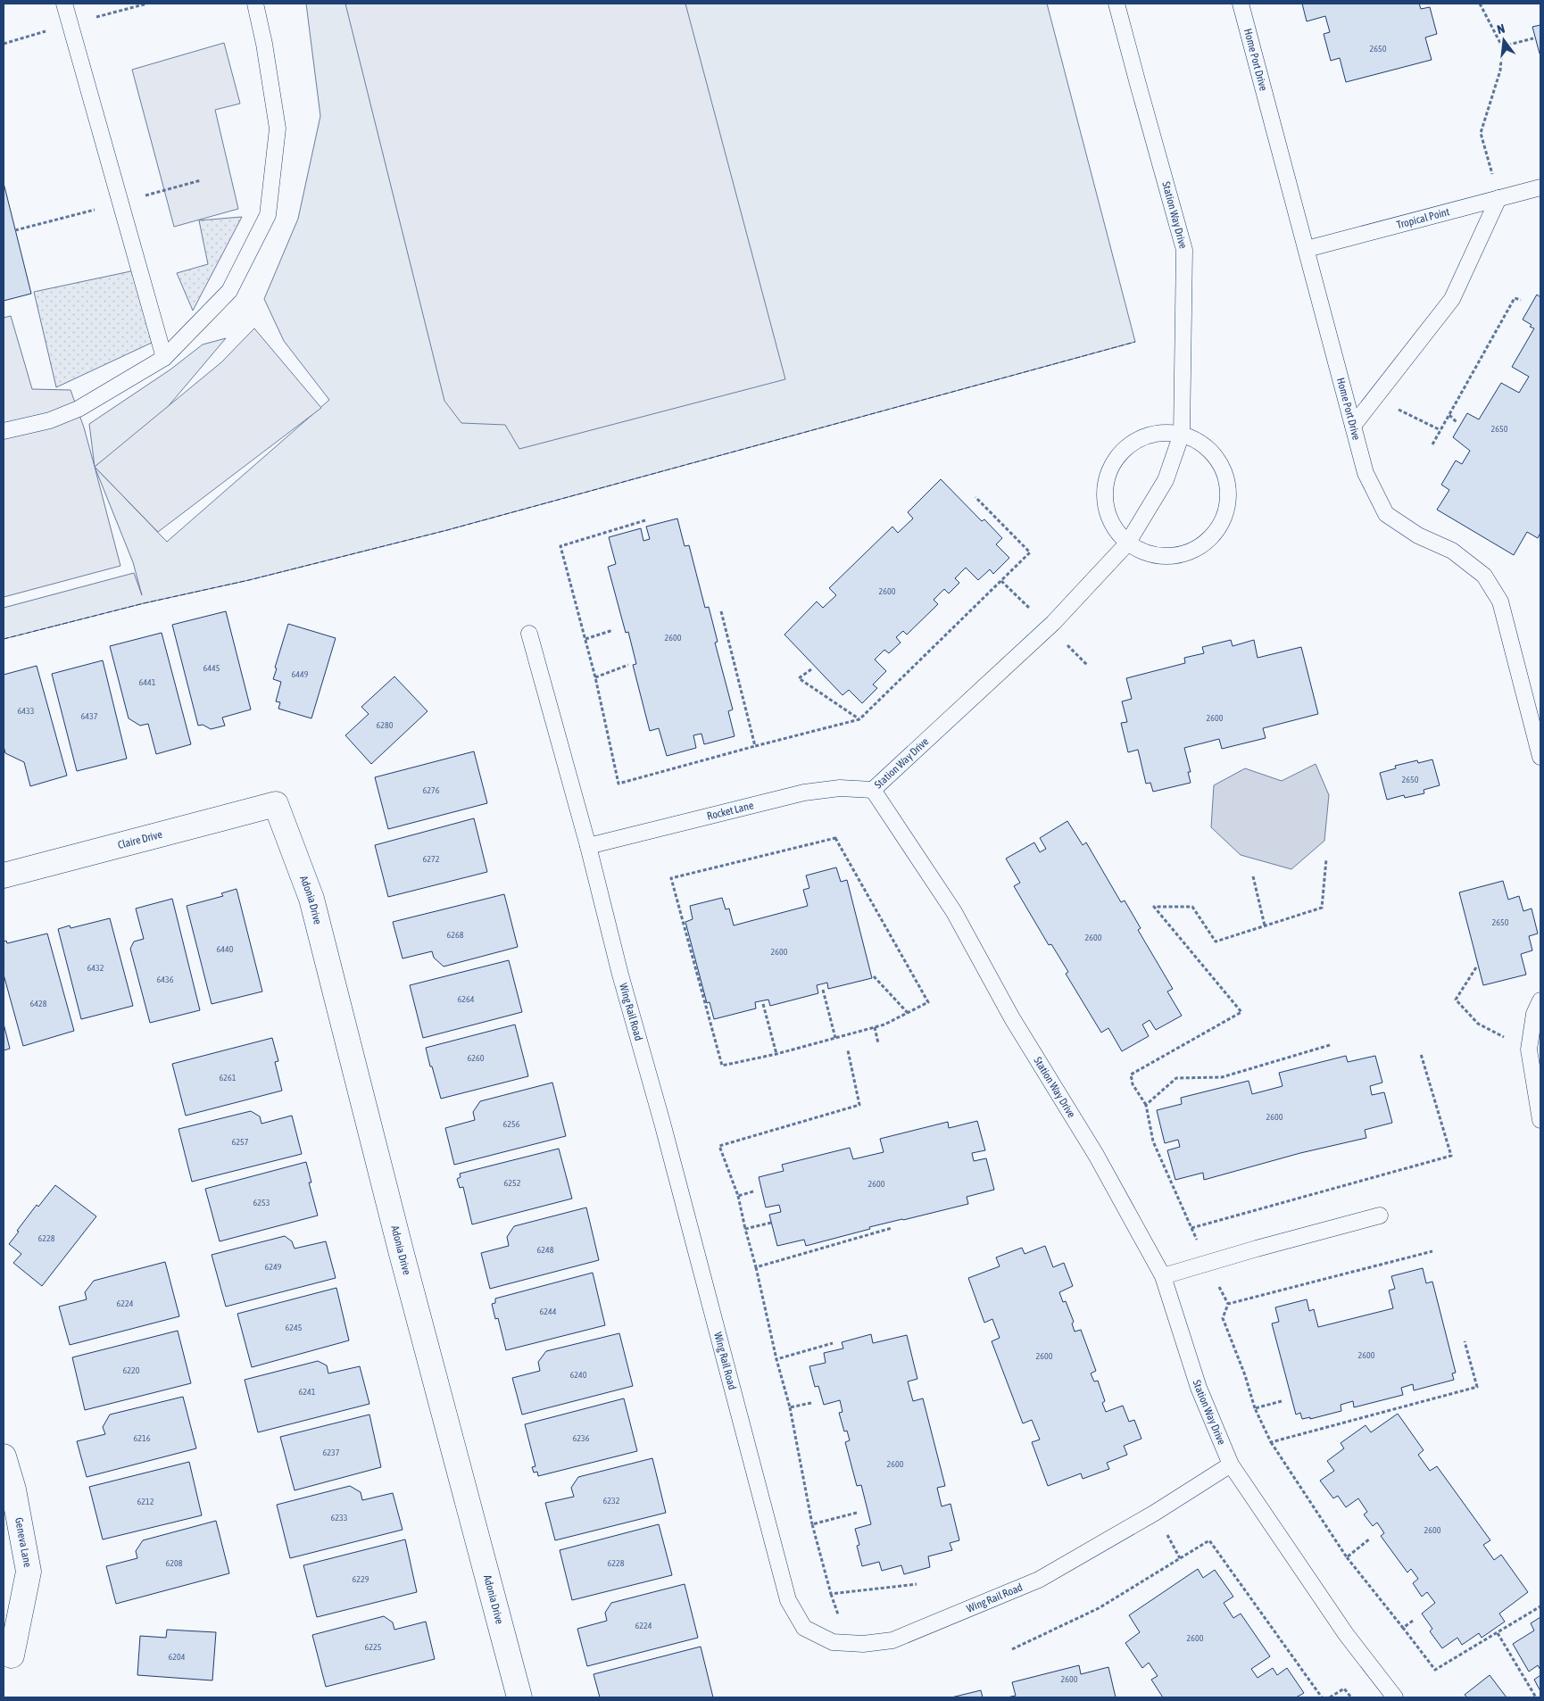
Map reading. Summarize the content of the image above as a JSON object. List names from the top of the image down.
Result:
{
  "streets": {
    "street": ["Claire Drive", "Adonia Drive", "Geneva Lane"],
    "lane": [
      "Home Port Drive",
      "Station Way Drive",
      "Tropical Point",
      "Rocket Lane",
      "Wing Rail Road"
    ]
  },
  "crossings": [
    ["Home Port Drive", "Tropical Point"],
    ["Station Way Drive", "Rocket Lane"],
    ["Station Way Drive", "Wing Rail Road"],
    ["Rocket Lane", "Wing Rail Road"],
    ["Claire Drive", "Adonia Drive"]
  ],
  "house_numbers": [
    "2650",
    "2650",
    "2600",
    "2600",
    "6445",
    "6449",
    "6441",
    "6433",
    "6437",
    "2600",
    "6280",
    "2650",
    "6276",
    "6272",
    "2650",
    "6268",
    "2600",
    "6440",
    "2600",
    "6432",
    "6436",
    "6264",
    "6428",
    "6260",
    "6261",
    "2600",
    "6256",
    "6257",
    "6252",
    "2600",
    "6253",
    "6228",
    "6248",
    "6249",
    "6224",
    "6244",
    "6245",
    "2600",
    "2600",
    "6220",
    "6240",
    "6241",
    "6216",
    "6236",
    "6237",
    "2600",
    "6232",
    "6212",
    "6233",
    "2600",
    "6208",
    "6228",
    "6229",
    "6224",
    "2600",
    "6225",
    "6204",
    "2600"
  ],
  "north": "top"
}
